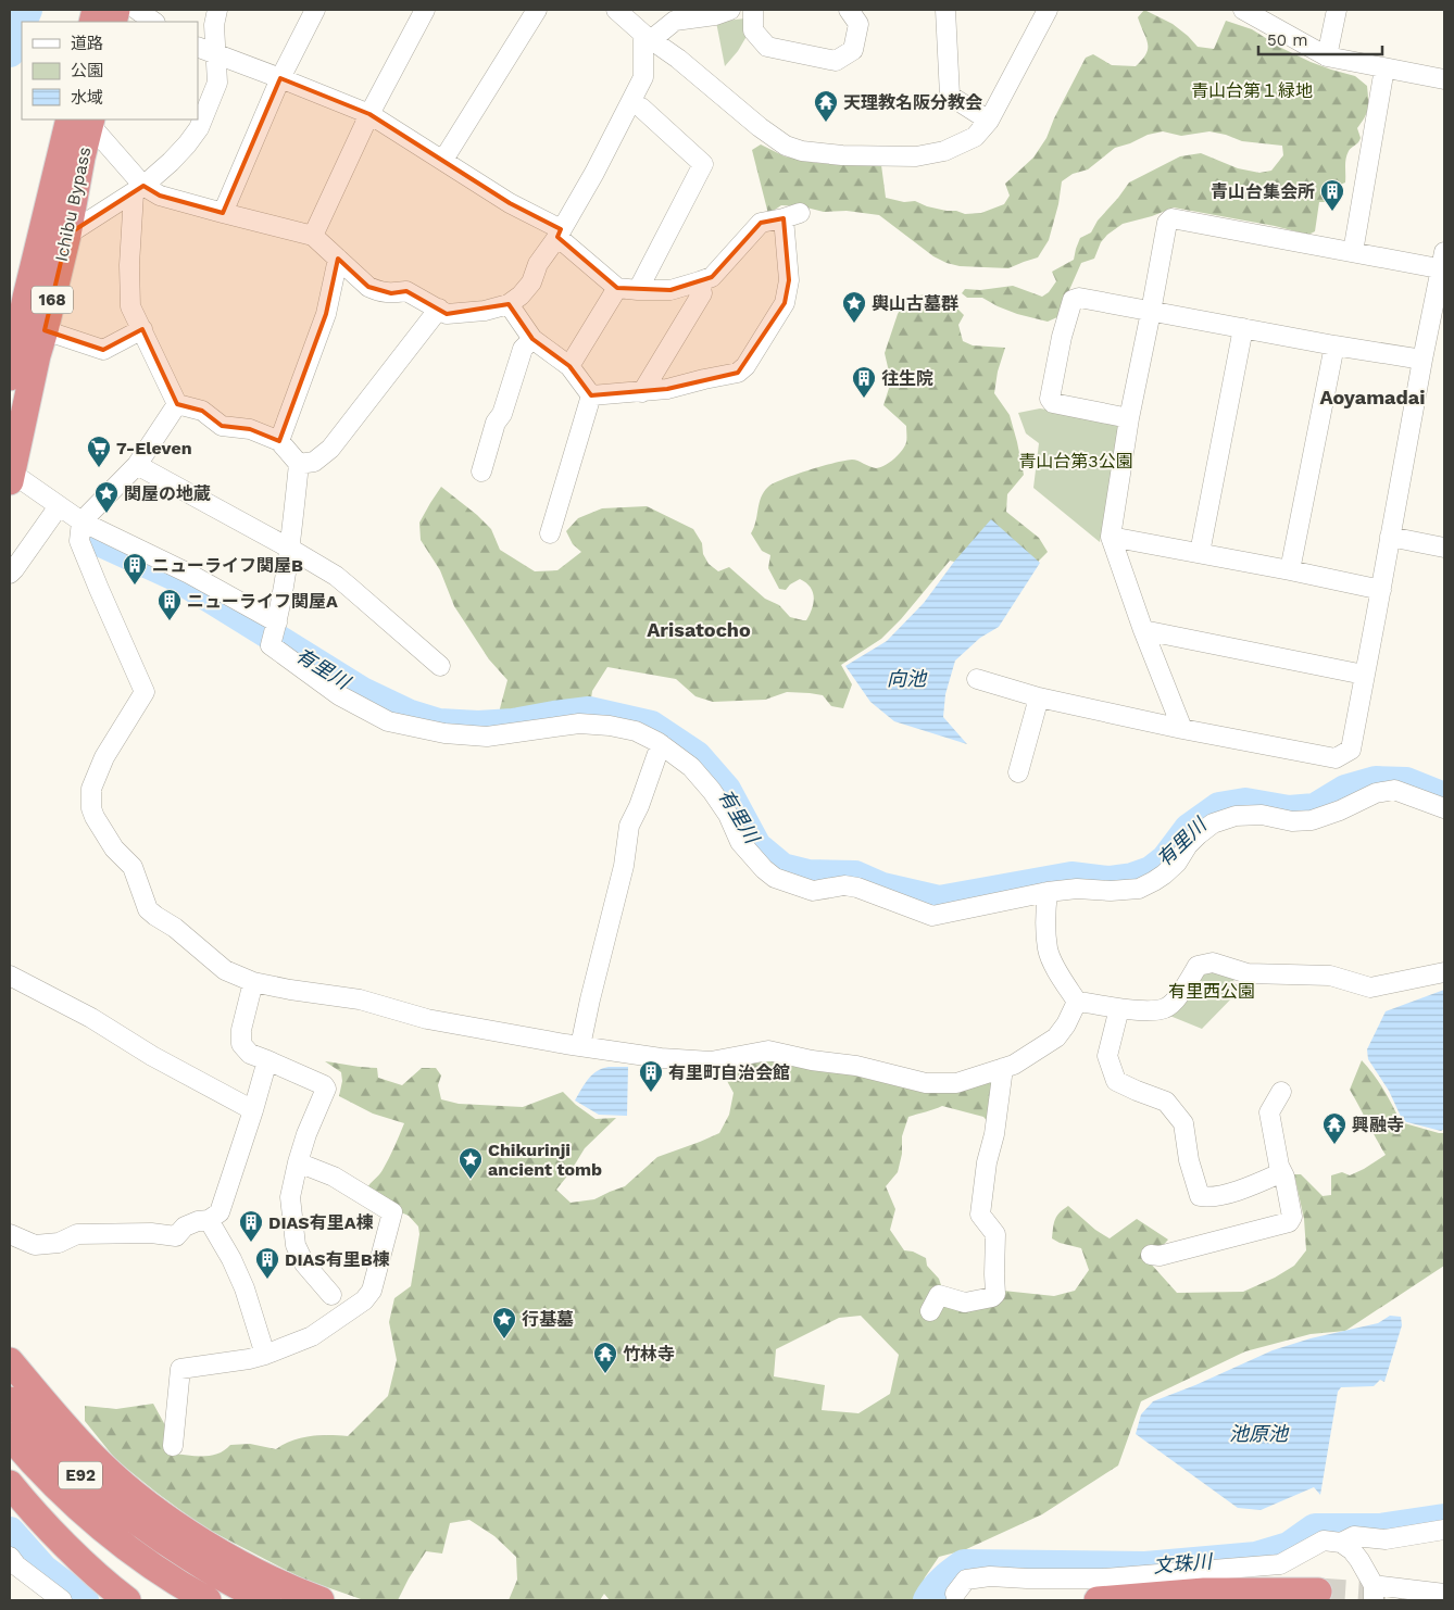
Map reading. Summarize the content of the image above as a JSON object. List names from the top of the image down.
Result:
{
  "streets": {
    "highway": ["Ichibu Bypass", "168", "E92"]
  },
  "districts": ["Aoyamadai", "Arisatocho"],
  "water": [
    "有里川",
    "向池",
    "池原池",
    "文珠川"
  ],
  "parks": ["青山台第１緑地", "青山台第3公園", "有里西公園"],
  "places": {
    "temple": ["天理教名阪分教会", "興融寺", "竹林寺"],
    "building": [
      "青山台集会所",
      "往生院",
      "ニューライフ関屋B",
      "ニューライフ関屋A",
      "有里町自治会館",
      "DIAS有里A棟",
      "DIAS有里B棟"
    ],
    "place": [
      "輿山古墓群",
      "関屋の地蔵",
      "Chikurinji ancient tomb",
      "行基墓"
    ],
    "supermarket": ["7-Eleven"]
  },
  "legend": ["道路", "公園", "水域"],
  "scale_bar": "50 m"
}
